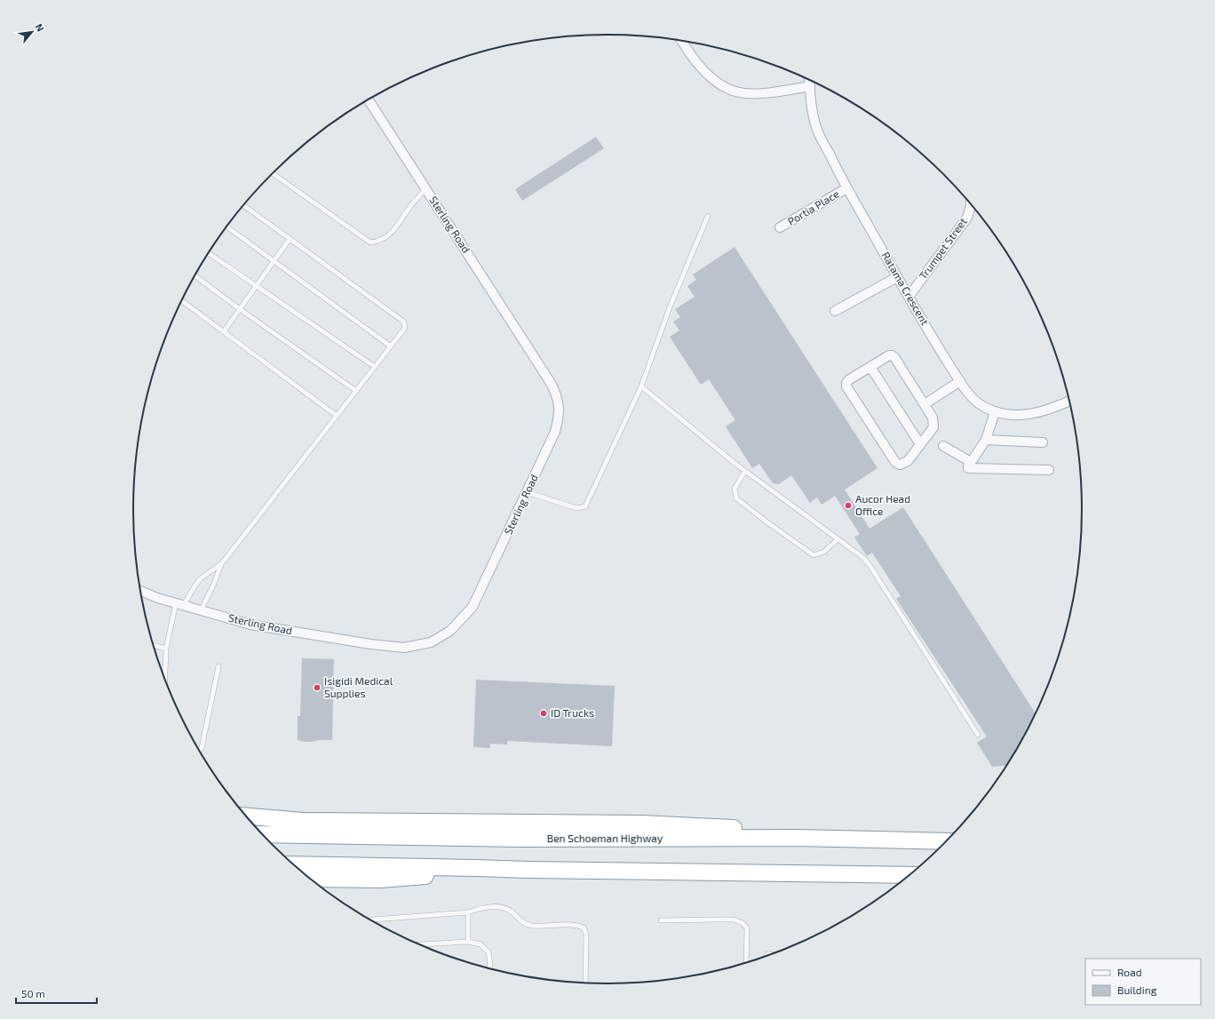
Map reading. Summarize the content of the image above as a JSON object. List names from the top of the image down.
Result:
{
  "streets": {
    "highway": ["Ben Schoeman Highway"],
    "street": [
      "Portia Place",
      "Sterling Road",
      "Trumpet Street",
      "Ratama Crescent"
    ]
  },
  "crossings": [
    ["Portia Place", "Ratama Crescent"],
    ["Trumpet Street", "Ratama Crescent"]
  ],
  "places": ["Aucor Head Office", "Isigidi Medical Supplies", "ID Trucks"],
  "legend": ["Road", "Building"],
  "scale_bar": "50 m",
  "north": "top right"
}
